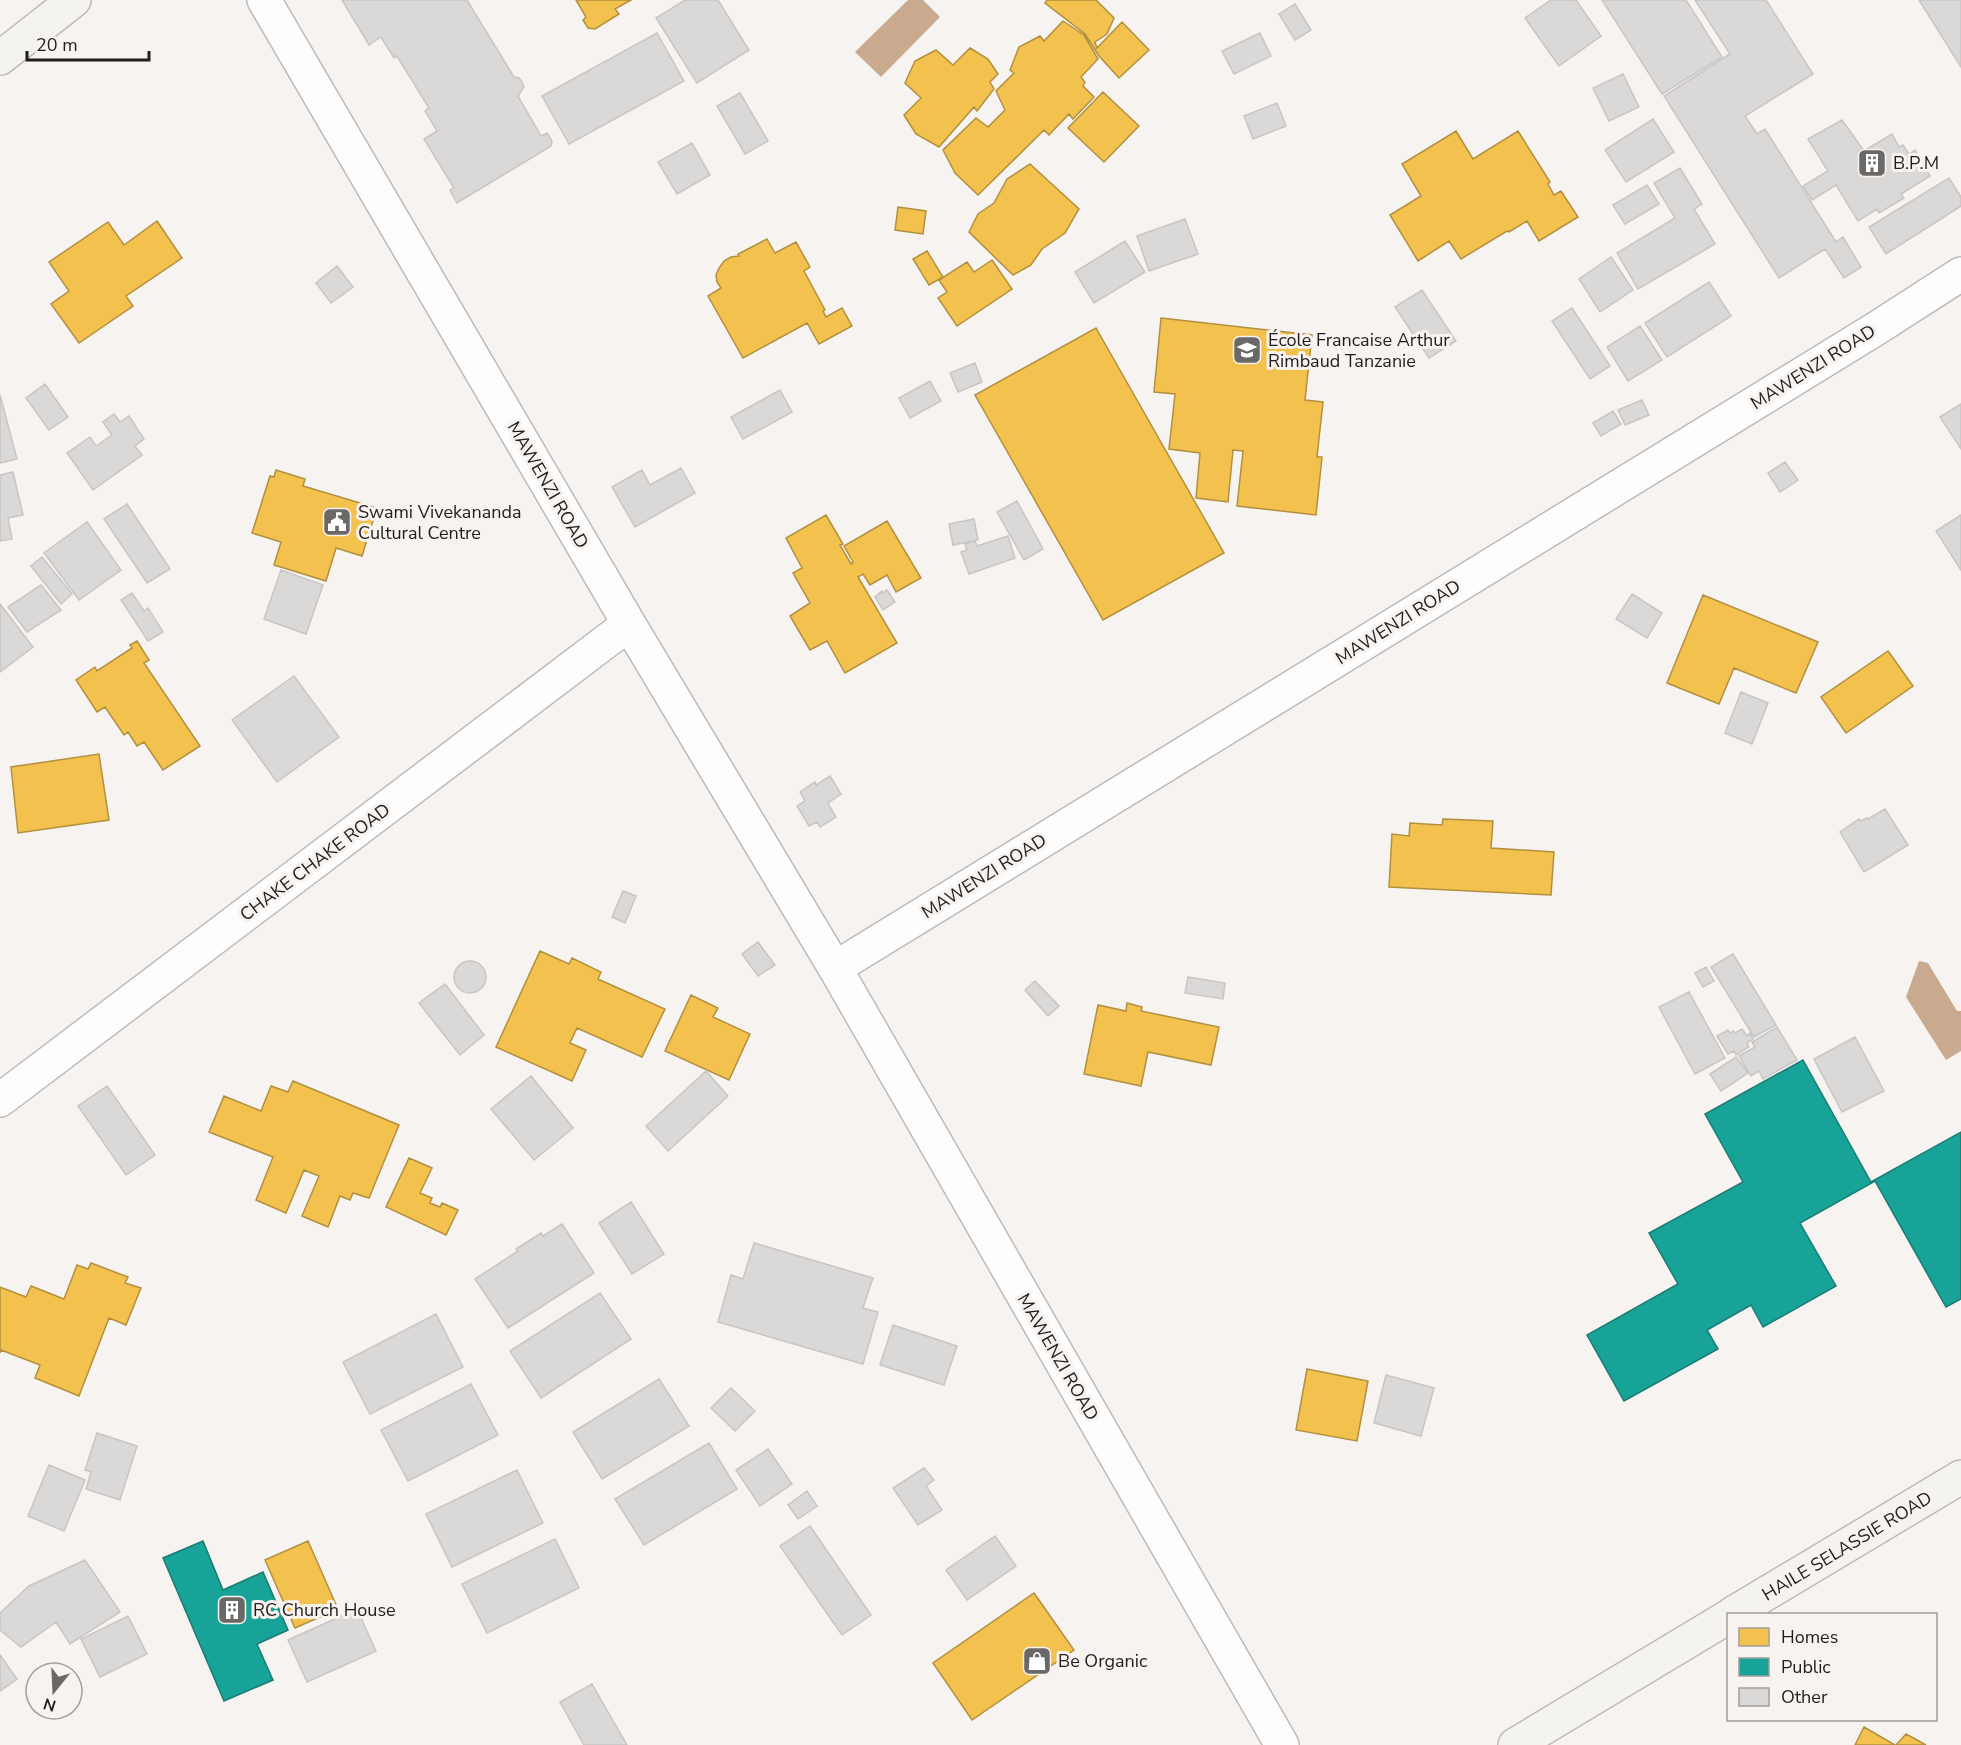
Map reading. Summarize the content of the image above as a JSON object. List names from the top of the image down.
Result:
{
  "streets": {
    "street": ["MAWENZI ROAD", "CHAKE CHAKE ROAD", "HAILE SELASSIE ROAD"]
  },
  "crossings": [
    ["MAWENZI ROAD", "CHAKE CHAKE ROAD"]
  ],
  "places": {
    "building": ["B.P.M", "RC Church House"],
    "school or university": ["École Francaise Arthur Rimbaud Tanzanie"],
    "public building": ["Swami Vivekananda Cultural Centre"],
    "shop": ["Be Organic"]
  },
  "legend": ["Homes", "Public", "Other"],
  "scale_bar": "20 m",
  "north": "bottom"
}
